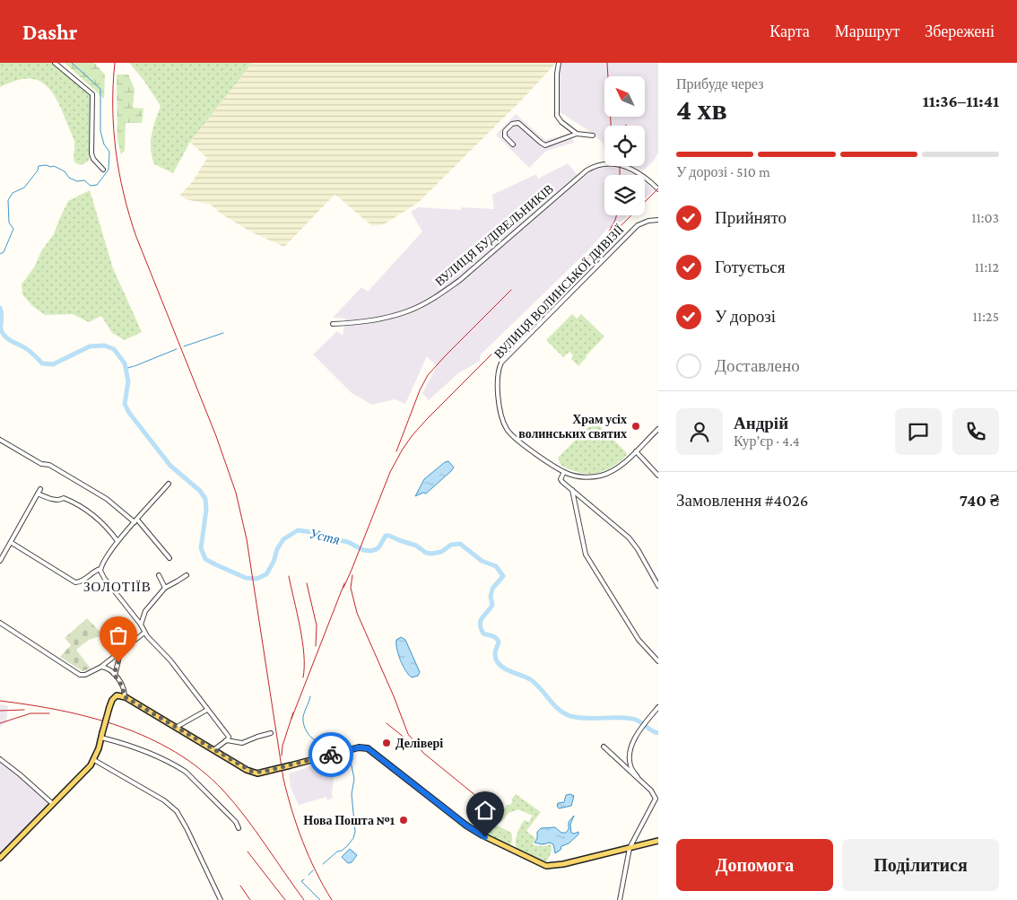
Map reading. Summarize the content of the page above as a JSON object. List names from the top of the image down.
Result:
{
  "streets": {
    "street": ["ВУЛИЦЯ БУДІВЕЛЬНИКІВ", "ВУЛИЦЯ ВОЛИНСЬКОЇ ДИВІЗІЇ"]
  },
  "districts": ["ЗОЛОТІЇВ"],
  "water": ["Устя"],
  "places": ["Храм усіх волинських святих", "Делівері", "Нова Пошта №1"],
  "north": "top left",
  "page": {
    "header": "Dashr",
    "nav": ["Карта", "Маршрут", "Збережені"],
    "heading": ["4 хв", "Прибуде через", "11:36–11:41"],
    "panel": [
      "Андрій",
      "Кур’єр · 4.4",
      "Замовлення #4026",
      "740 ₴"
    ],
    "bar": "У дорозі · 510 m",
    "list": [
      ["Прийнято", "11:03"],
      ["Готується", "11:12"],
      ["У дорозі", "11:25"],
      "Доставлено"
    ],
    "buttons": ["Допомога", "Поділитися"]
  }
}
